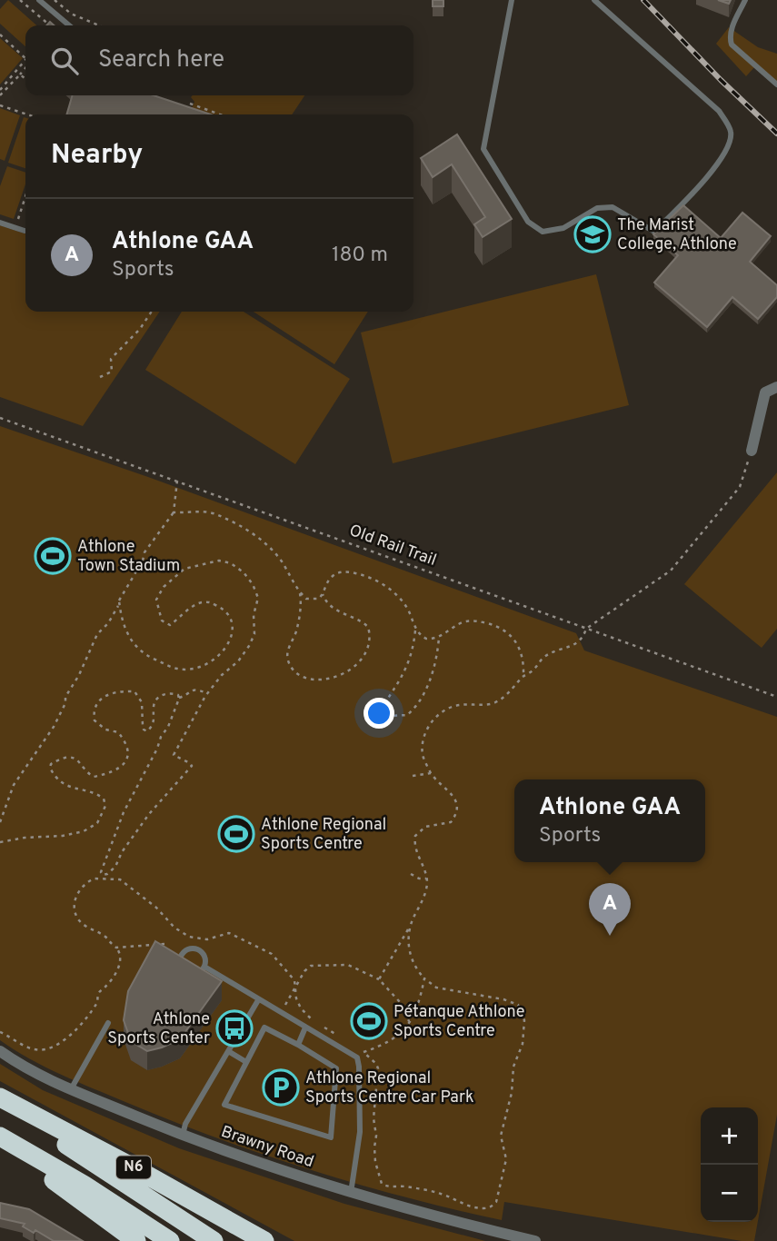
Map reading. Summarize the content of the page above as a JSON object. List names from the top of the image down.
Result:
{
  "streets": {
    "highway": ["N6"],
    "street": ["Brawny Road"],
    "path": ["Old Rail Trail"]
  },
  "places": {
    "school or university": ["The Marist College, Athlone"],
    "sports": ["Athlone Town Stadium", "Athlone Regional Sports Centre", "Pétanque Athlone Sports Centre"],
    "bus stop": ["Athlone Sports Center"],
    "parking": ["Athlone Regional Sports Centre Car Park"]
  },
  "page": {
    "search": "Search here",
    "heading": "Nearby",
    "list": [
      {
        "mark": "A",
        "name": "Athlone GAA",
        "note": "Sports",
        "value": "180 m"
      }
    ],
    "popup": ["Athlone GAA", "Sports"],
    "pins": "A",
    "map_buttons": ["+", "−"]
  }
}
